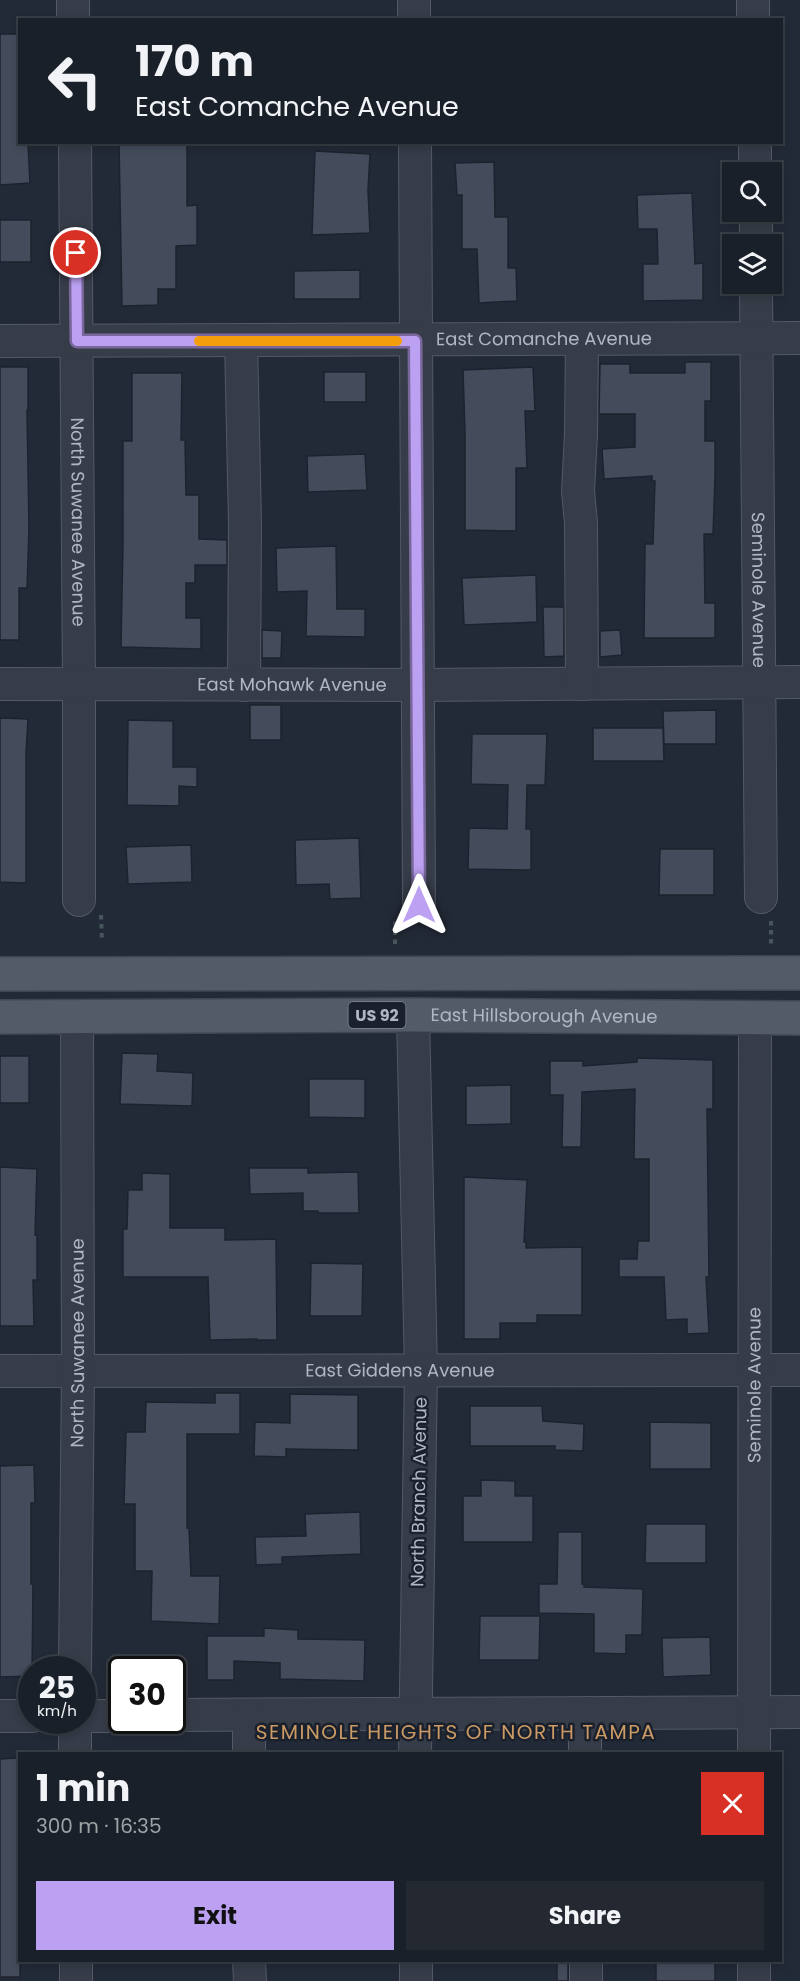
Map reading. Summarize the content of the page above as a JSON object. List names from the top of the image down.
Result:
{
  "streets": {
    "main road": ["US 92", "East Hillsborough Avenue"],
    "street": [
      "East Comanche Avenue",
      "North Suwanee Avenue",
      "Seminole Avenue",
      "East Mohawk Avenue",
      "East Giddens Avenue",
      "North Branch Avenue"
    ]
  },
  "crossings": [
    ["East Comanche Avenue", "North Suwanee Avenue"],
    ["East Comanche Avenue", "Seminole Avenue"],
    ["North Suwanee Avenue", "East Mohawk Avenue"],
    ["North Suwanee Avenue", "East Hillsborough Avenue"],
    ["North Suwanee Avenue", "East Giddens Avenue"],
    ["Seminole Avenue", "East Mohawk Avenue"],
    ["Seminole Avenue", "East Hillsborough Avenue"],
    ["Seminole Avenue", "East Giddens Avenue"],
    ["East Hillsborough Avenue", "North Branch Avenue"],
    ["East Giddens Avenue", "North Branch Avenue"]
  ],
  "districts": ["SEMINOLE HEIGHTS OF NORTH TAMPA"],
  "page": {
    "turn": ["170 m", "East Comanche Avenue"],
    "speed": "25 km/h",
    "limit": "30",
    "heading": ["1 min", "300 m · 16:35"],
    "buttons": ["Exit", "Share"]
  }
}
